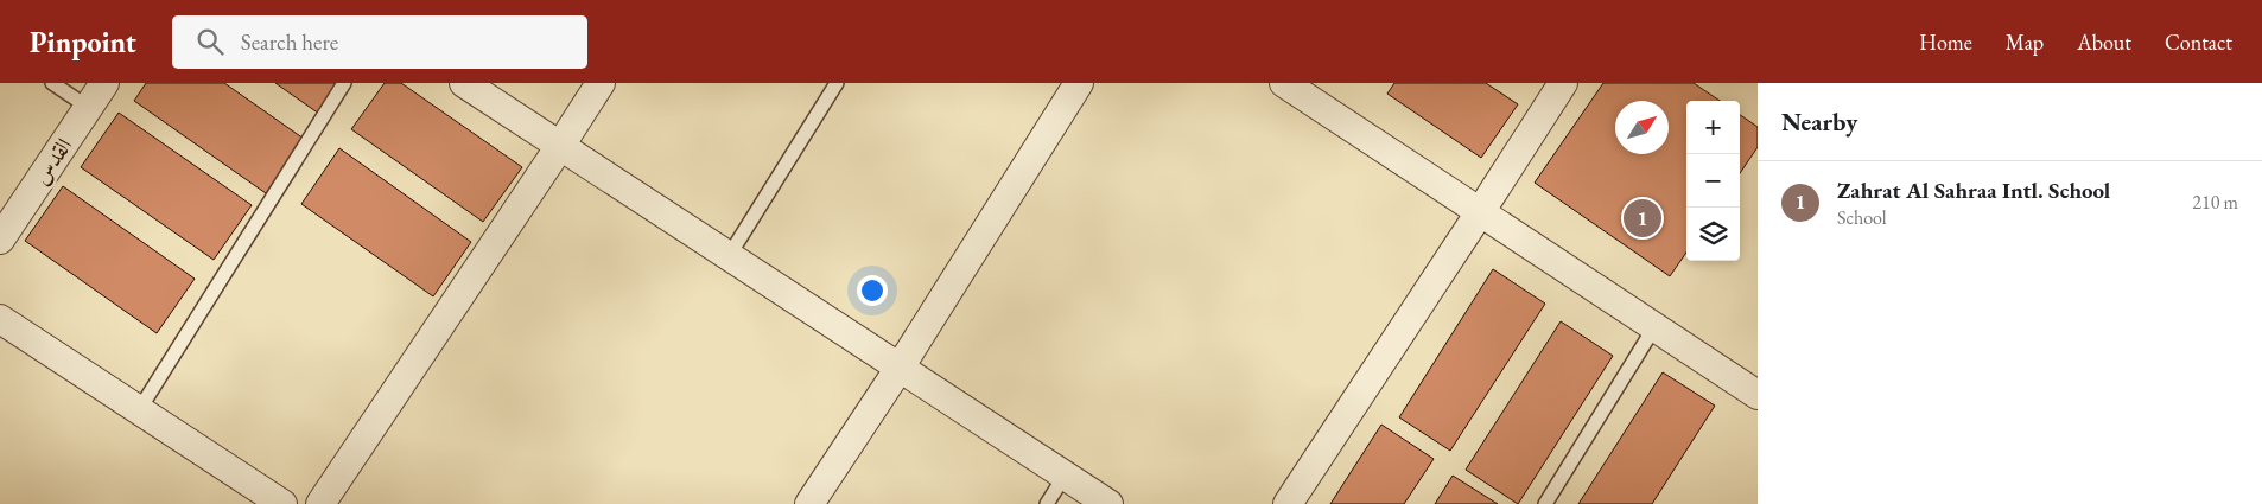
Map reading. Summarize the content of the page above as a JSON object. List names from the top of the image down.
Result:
{
  "streets": {
    "street": ["القدس"]
  },
  "north": "top right",
  "page": {
    "header": "Pinpoint",
    "search": "Search here",
    "nav": [
      "Home",
      "Map",
      "About",
      "Contact"
    ],
    "heading": "Nearby",
    "map_buttons": ["+", "−"],
    "list": [
      {
        "mark": "1",
        "name": "Zahrat Al Sahraa Intl. School",
        "note": "School",
        "value": "210 m"
      }
    ],
    "pins": "1"
  }
}
